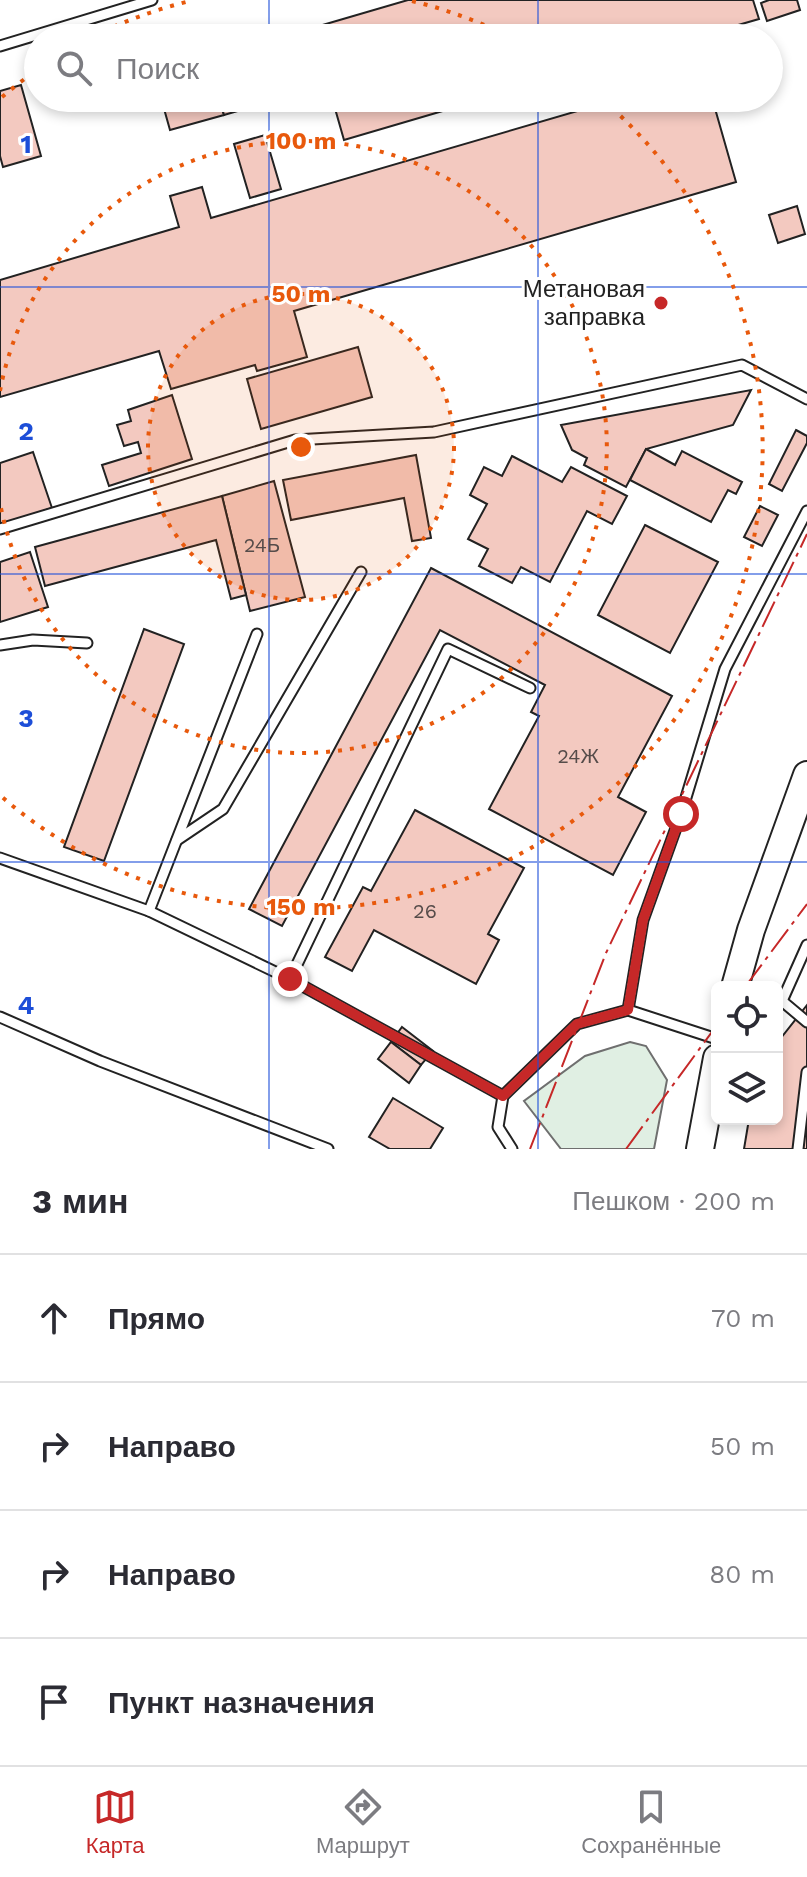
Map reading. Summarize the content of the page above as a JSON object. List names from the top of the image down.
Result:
{
  "places": ["Метановая заправка"],
  "house_numbers": ["24Б", "24Ж", "26"],
  "page": {
    "search": "Поиск",
    "heading": ["3 мин", "Пешком · 200 m"],
    "list": [
      ["Прямо", "70 m"],
      ["Направо", "50 m"],
      ["Направо", "80 m"],
      "Пункт назначения"
    ],
    "nav": ["Карта", "Маршрут", "Сохранённые"]
  },
  "grid": {
    "rows": [
      "1",
      "2",
      "3",
      "4"
    ]
  },
  "rings": ["100 m", "50 m", "150 m"]
}
